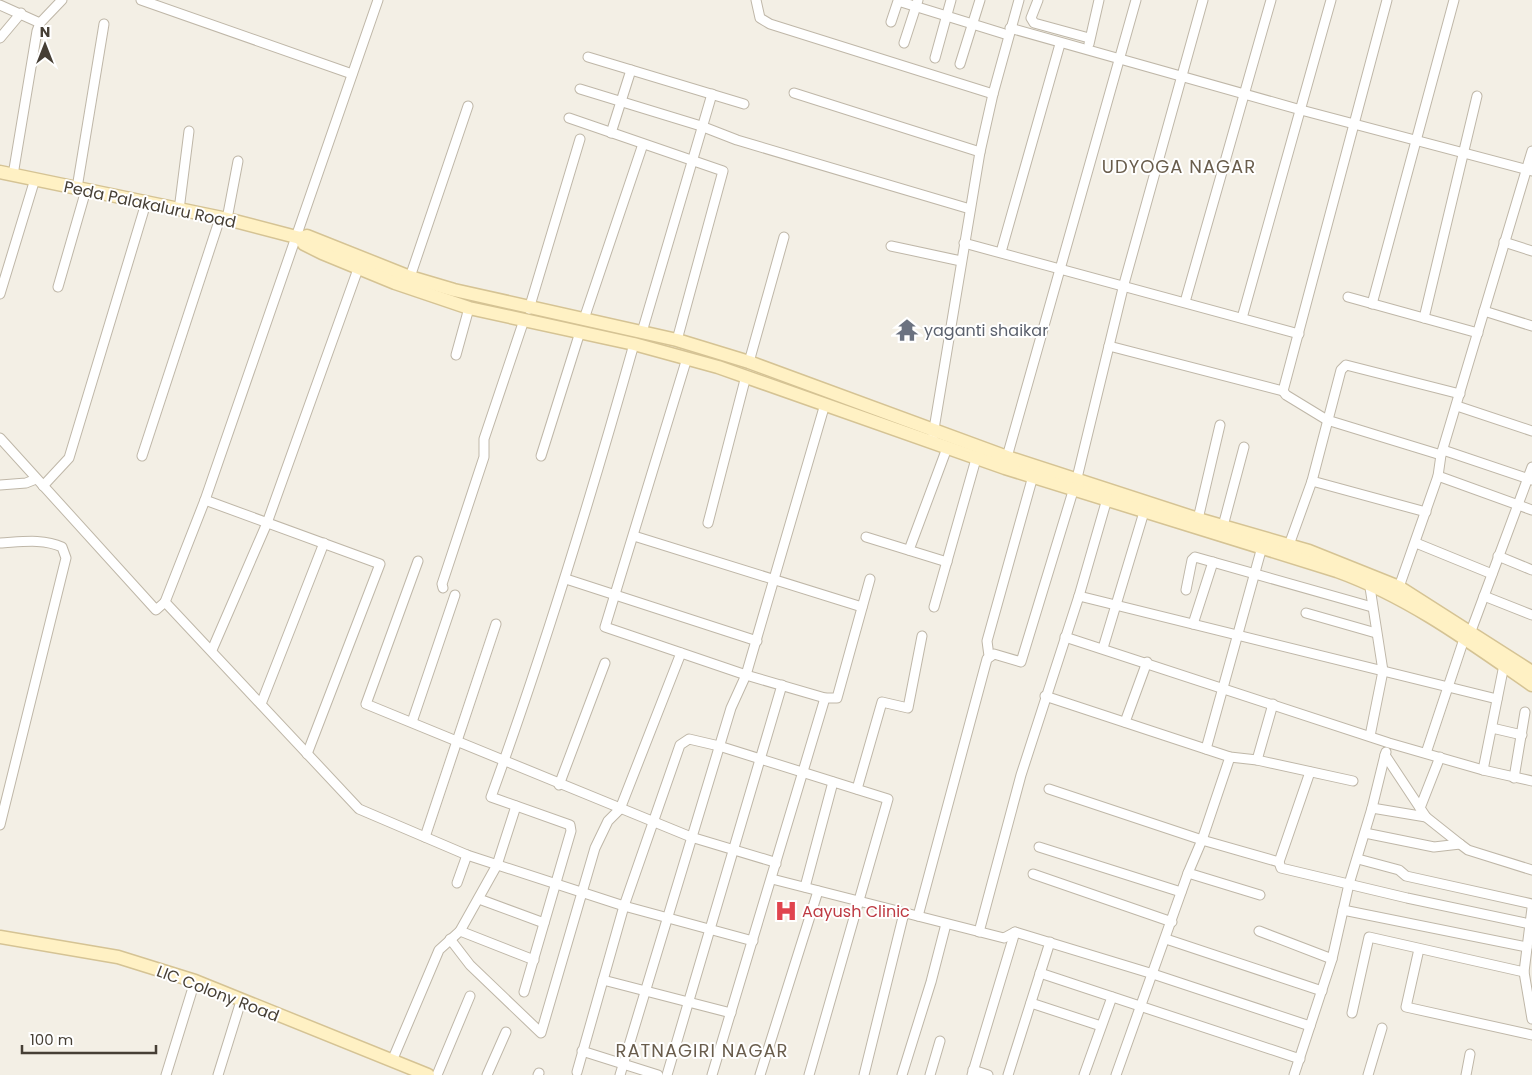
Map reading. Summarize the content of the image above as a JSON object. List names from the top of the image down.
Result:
{
  "streets": {
    "main road": ["Peda Palakaluru Road", "LIC Colony Road"]
  },
  "districts": ["UDYOGA NAGAR", "RATNAGIRI NAGAR"],
  "places": {
    "temple": ["yaganti shaikar"],
    "hospital": ["Aayush Clinic"]
  },
  "scale_bar": "100 m",
  "north": "top"
}
